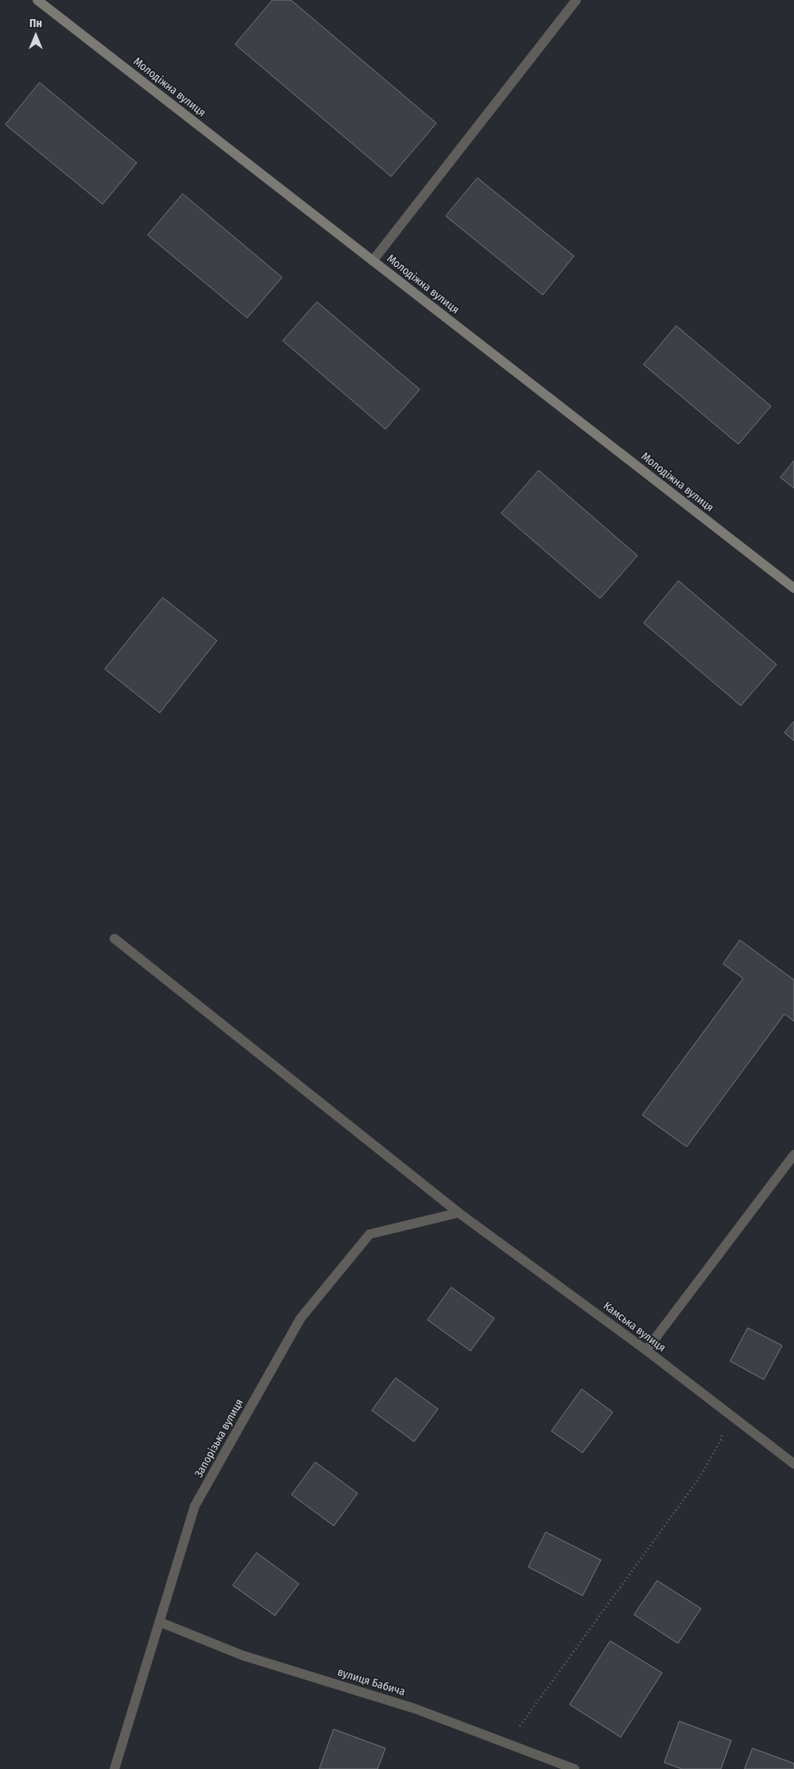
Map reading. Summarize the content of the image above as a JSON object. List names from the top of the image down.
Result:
{
  "streets": {
    "street": [
      "Молодіжна вулиця",
      "Камська вулиця",
      "Запорізька вулиця",
      "вулиця Бабича"
    ]
  },
  "crossings": [
    ["Камська вулиця", "Запорізька вулиця"],
    ["Запорізька вулиця", "вулиця Бабича"]
  ],
  "north": "top"
}
